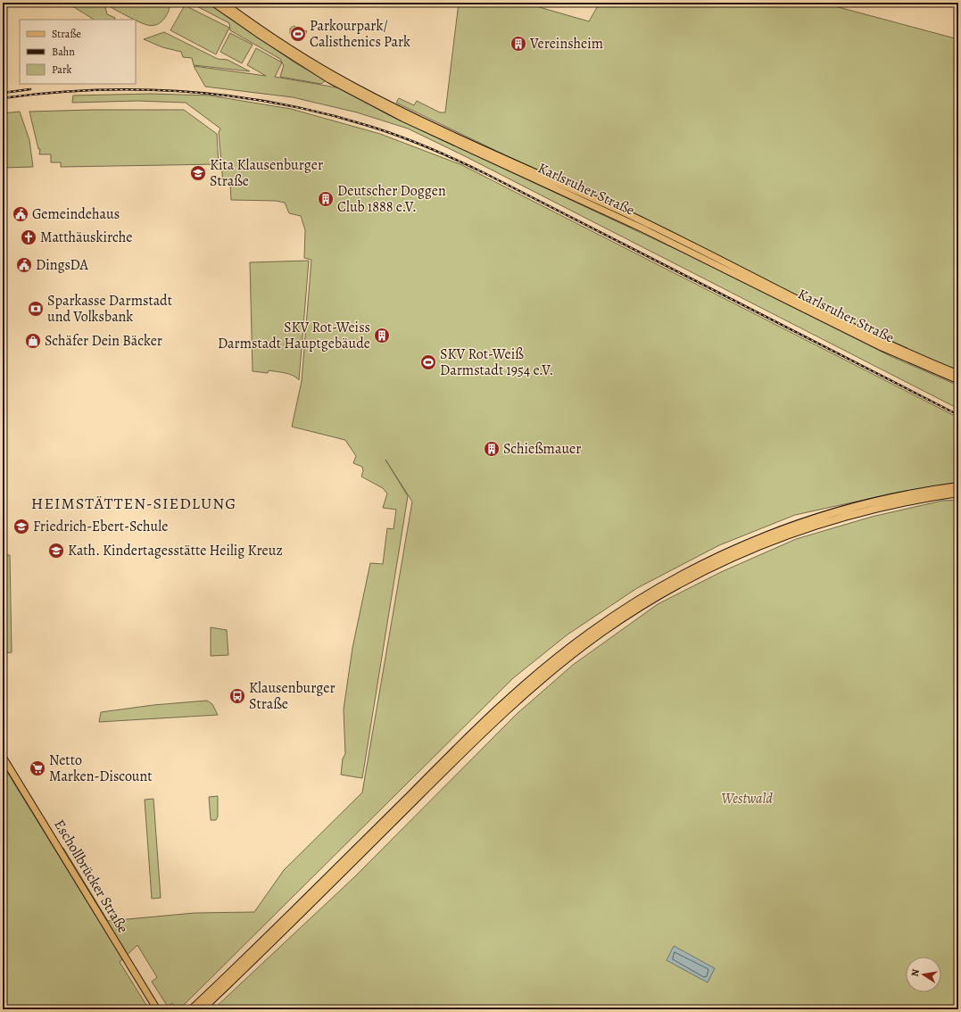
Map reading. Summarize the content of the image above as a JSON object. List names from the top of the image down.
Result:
{
  "streets": {
    "main road": ["Karlsruher Straße", "Eschollbrücker Straße"]
  },
  "districts": ["HEIMSTÄTTEN-SIEDLUNG"],
  "parks": ["Westwald"],
  "places": {
    "sports": ["Parkourpark/ Calisthenics Park", "SKV Rot-Weiß Darmstadt 1954 e.V."],
    "building": [
      "Vereinsheim",
      "Deutscher Doggen Club 1888 e.V.",
      "SKV Rot-Weiss Darmstadt Hauptgebäude",
      "Schießmauer"
    ],
    "school or university": ["Kita Klausenburger Straße", "Friedrich-Ebert-Schule", "Kath. Kindertagesstätte Heilig Kreuz"],
    "public building": ["Gemeindehaus", "DingsDA"],
    "church": ["Matthäuskirche"],
    "bank": ["Sparkasse Darmstadt und Volksbank"],
    "shop": ["Schäfer Dein Bäcker"],
    "bus stop": ["Klausenburger Straße"],
    "supermarket": ["Netto Marken-Discount"]
  },
  "legend": ["Straße", "Bahn", "Park"],
  "north": "left"
}
